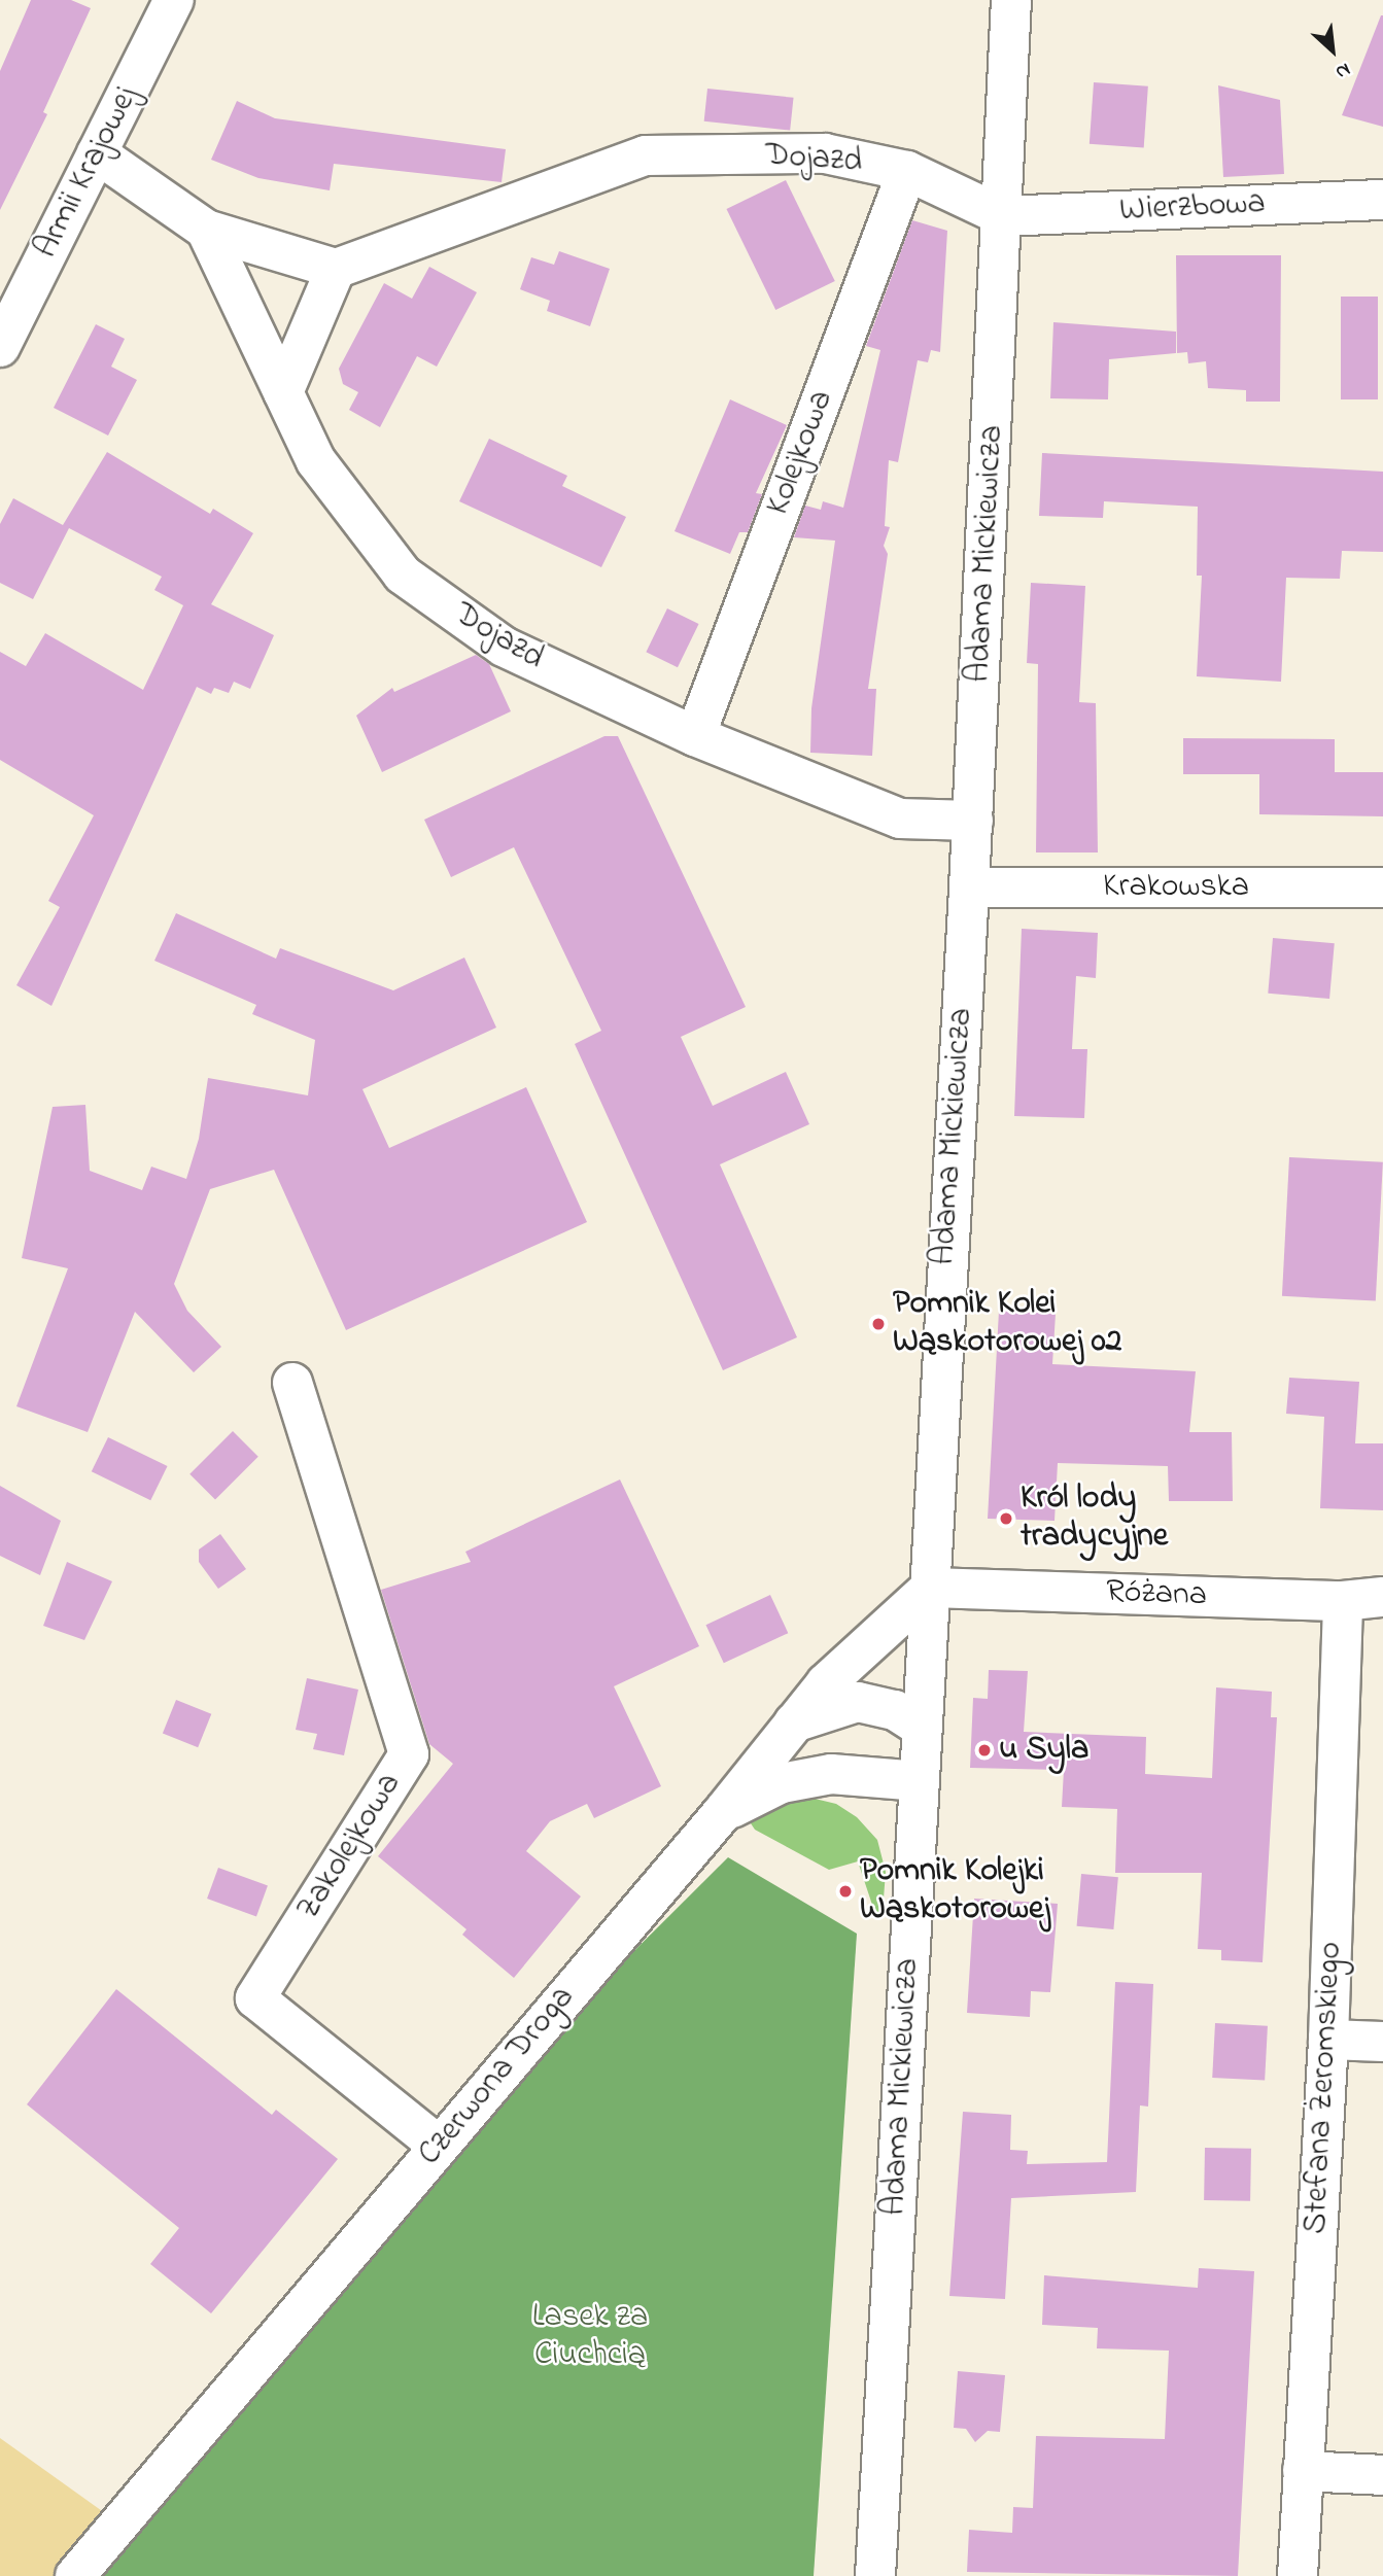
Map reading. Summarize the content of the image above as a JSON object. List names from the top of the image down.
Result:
{
  "streets": {
    "street": [
      "Dojazd",
      "Armii Krajowej",
      "Wierzbowa",
      "Kolejkowa",
      "Adama Mickiewicza",
      "Krakowska",
      "Różana",
      "Zakolejkowa",
      "Czerwona Droga",
      "Stefana Żeromskiego"
    ]
  },
  "crossings": [
    ["Dojazd", "Armii Krajowej"],
    ["Dojazd", "Wierzbowa"],
    ["Dojazd", "Kolejkowa"],
    ["Dojazd", "Adama Mickiewicza"],
    ["Wierzbowa", "Adama Mickiewicza"],
    ["Adama Mickiewicza", "Krakowska"],
    ["Adama Mickiewicza", "Różana"],
    ["Adama Mickiewicza", "Czerwona Droga"],
    ["Różana", "Czerwona Droga"],
    ["Różana", "Stefana Żeromskiego"],
    ["Zakolejkowa", "Czerwona Droga"]
  ],
  "parks": ["Lasek za Ciuchcią"],
  "places": [
    "Pomnik Kolei Wąskotorowej 02",
    "Król lody tradycyjne",
    "u Syla",
    "Pomnik Kolejki Wąskotorowej"
  ],
  "north": "bottom right"
}
